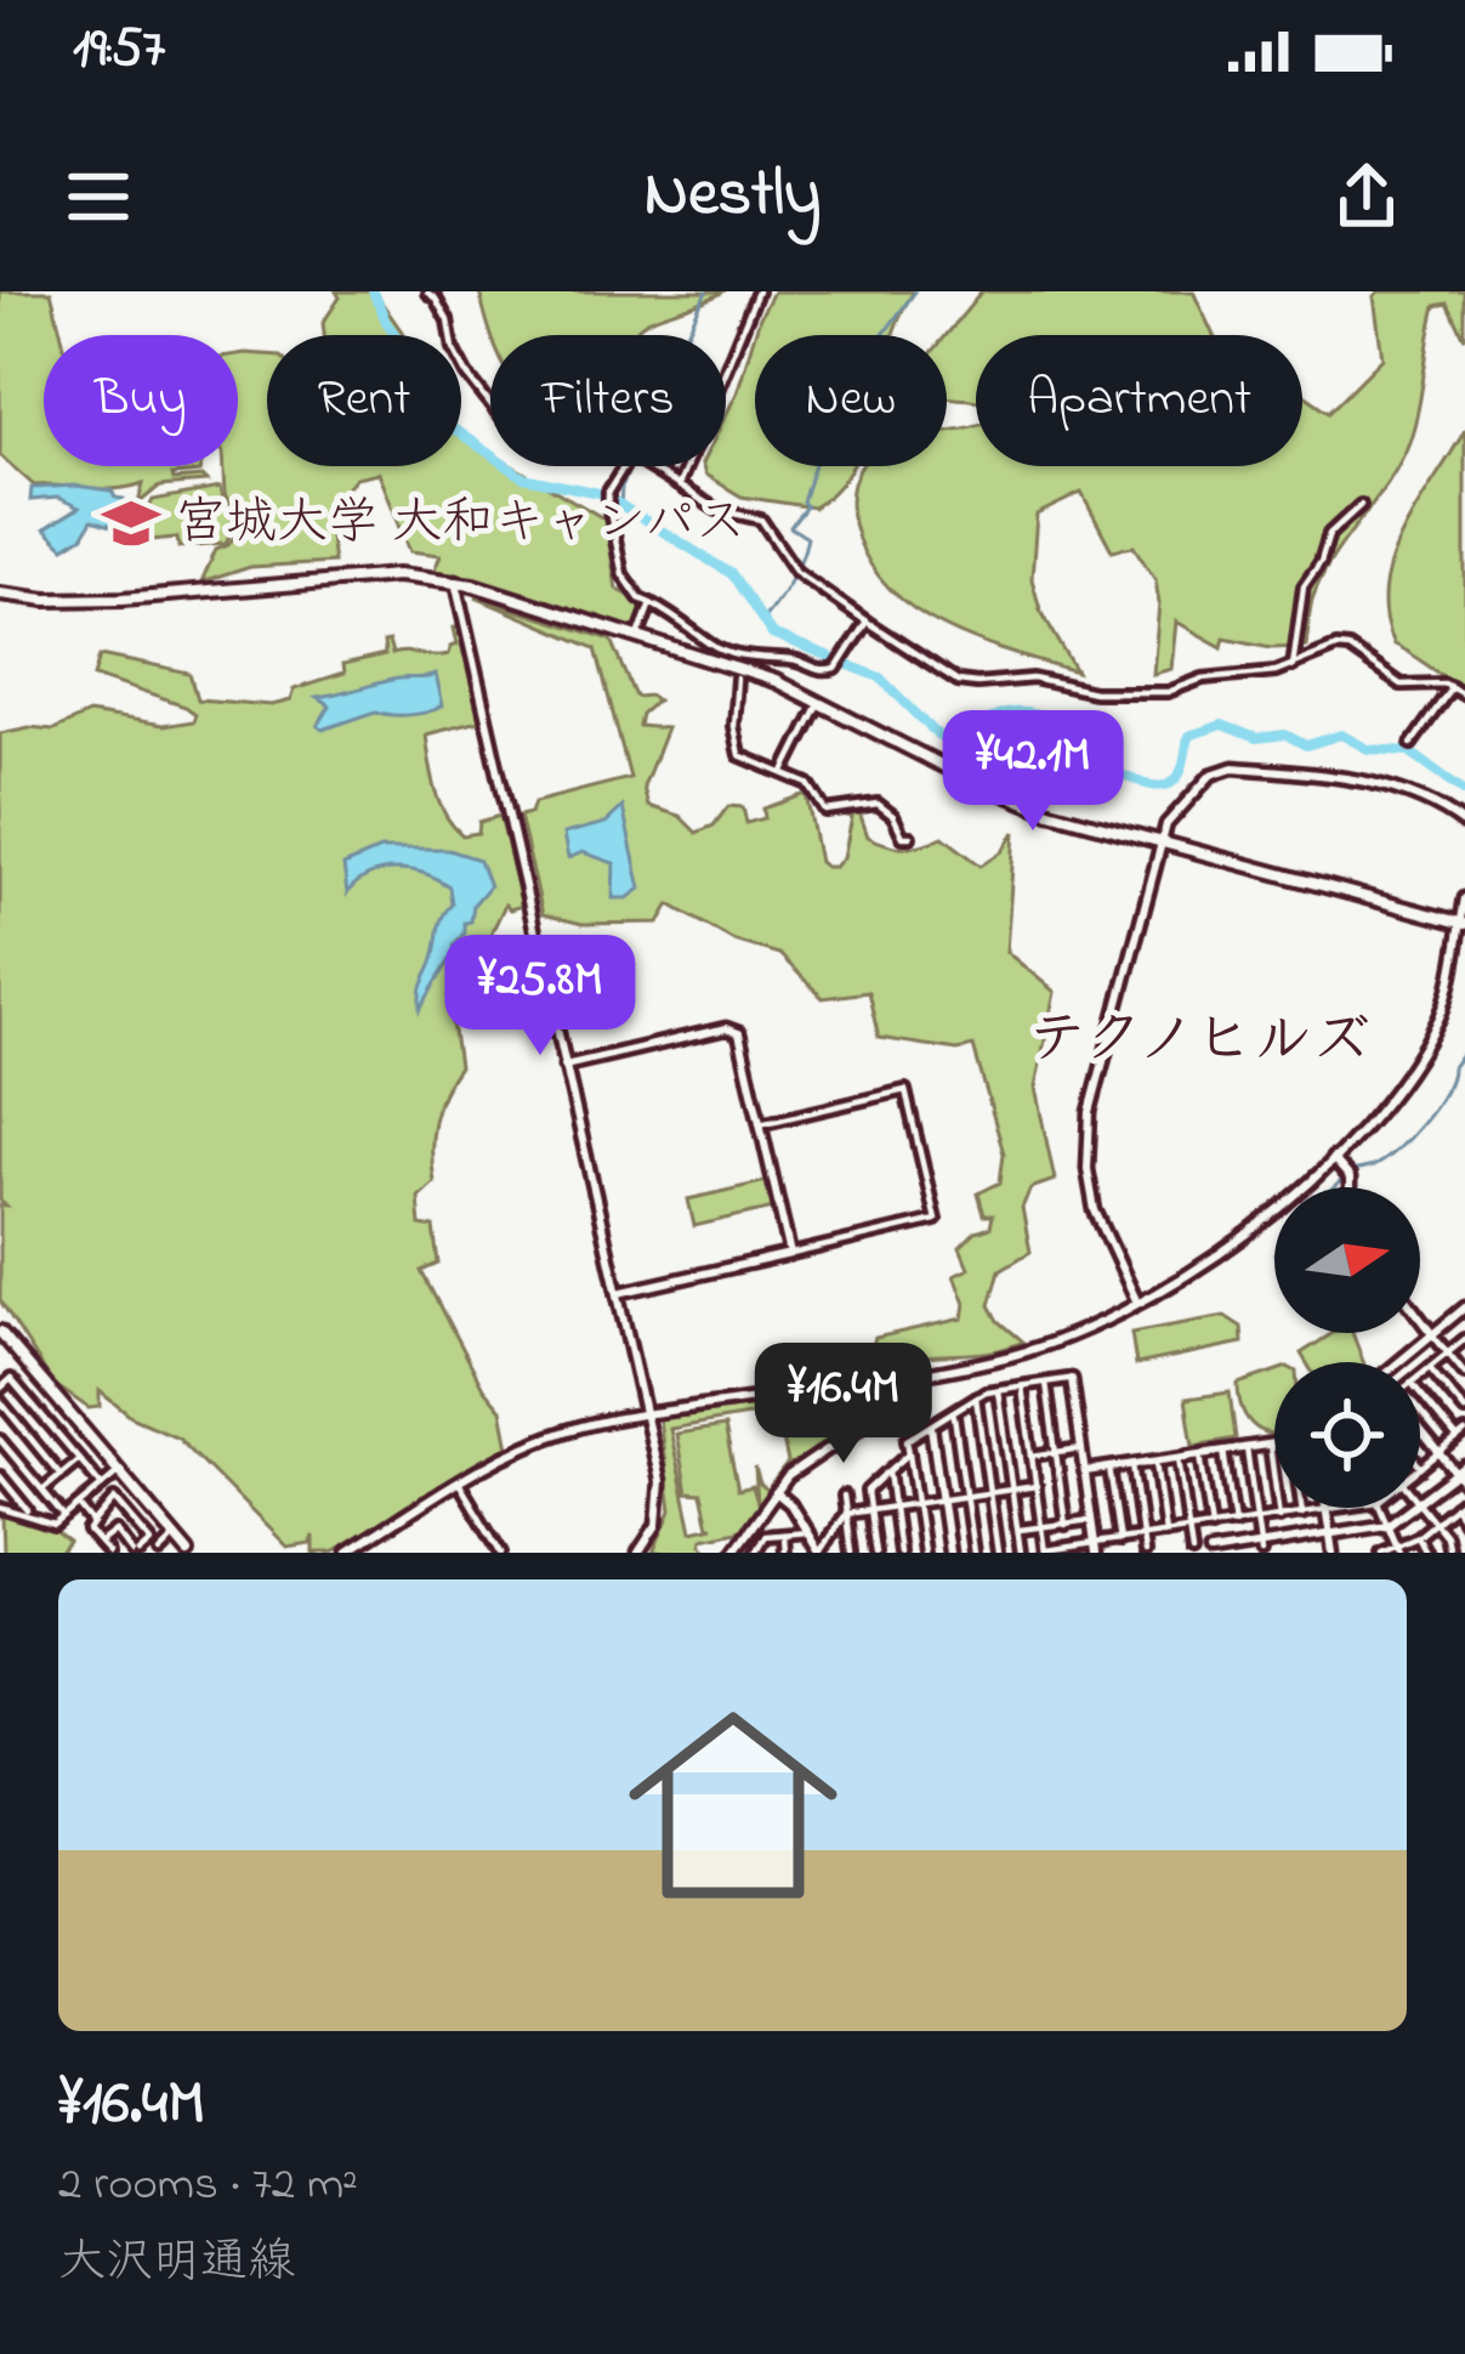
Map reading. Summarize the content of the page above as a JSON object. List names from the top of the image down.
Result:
{
  "districts": ["テクノヒルズ"],
  "places": {
    "school or university": ["宮城大学 大和キャンパス"]
  },
  "north": "right",
  "page": {
    "status": "19:57",
    "header": "Nestly",
    "chip": [
      "Buy",
      "Rent",
      "Filters",
      "New",
      "Apartment"
    ],
    "price": ["¥42.1M", "¥25.8M", "¥16.4M"],
    "list": [
      {
        "name": "¥16.4M",
        "note": "2 rooms · 72 m² · 大沢明通線"
      }
    ]
  }
}
